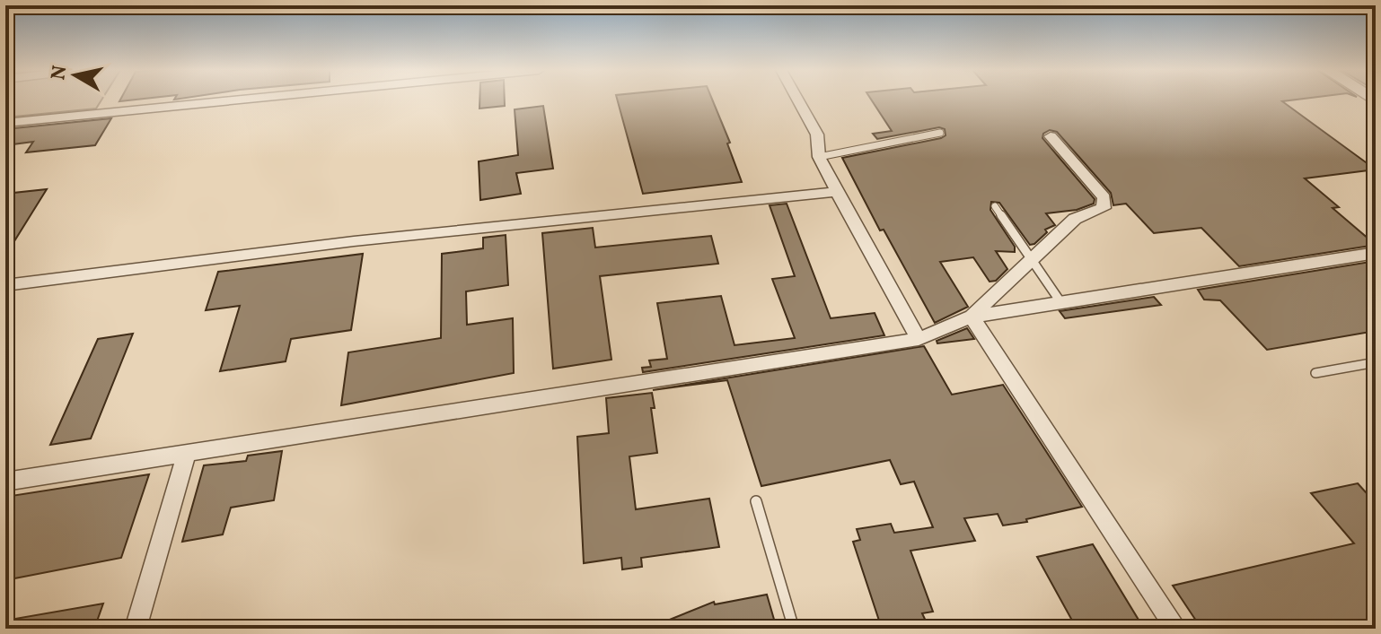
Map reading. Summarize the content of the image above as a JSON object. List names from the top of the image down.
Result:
{
  "north": "left"
}
